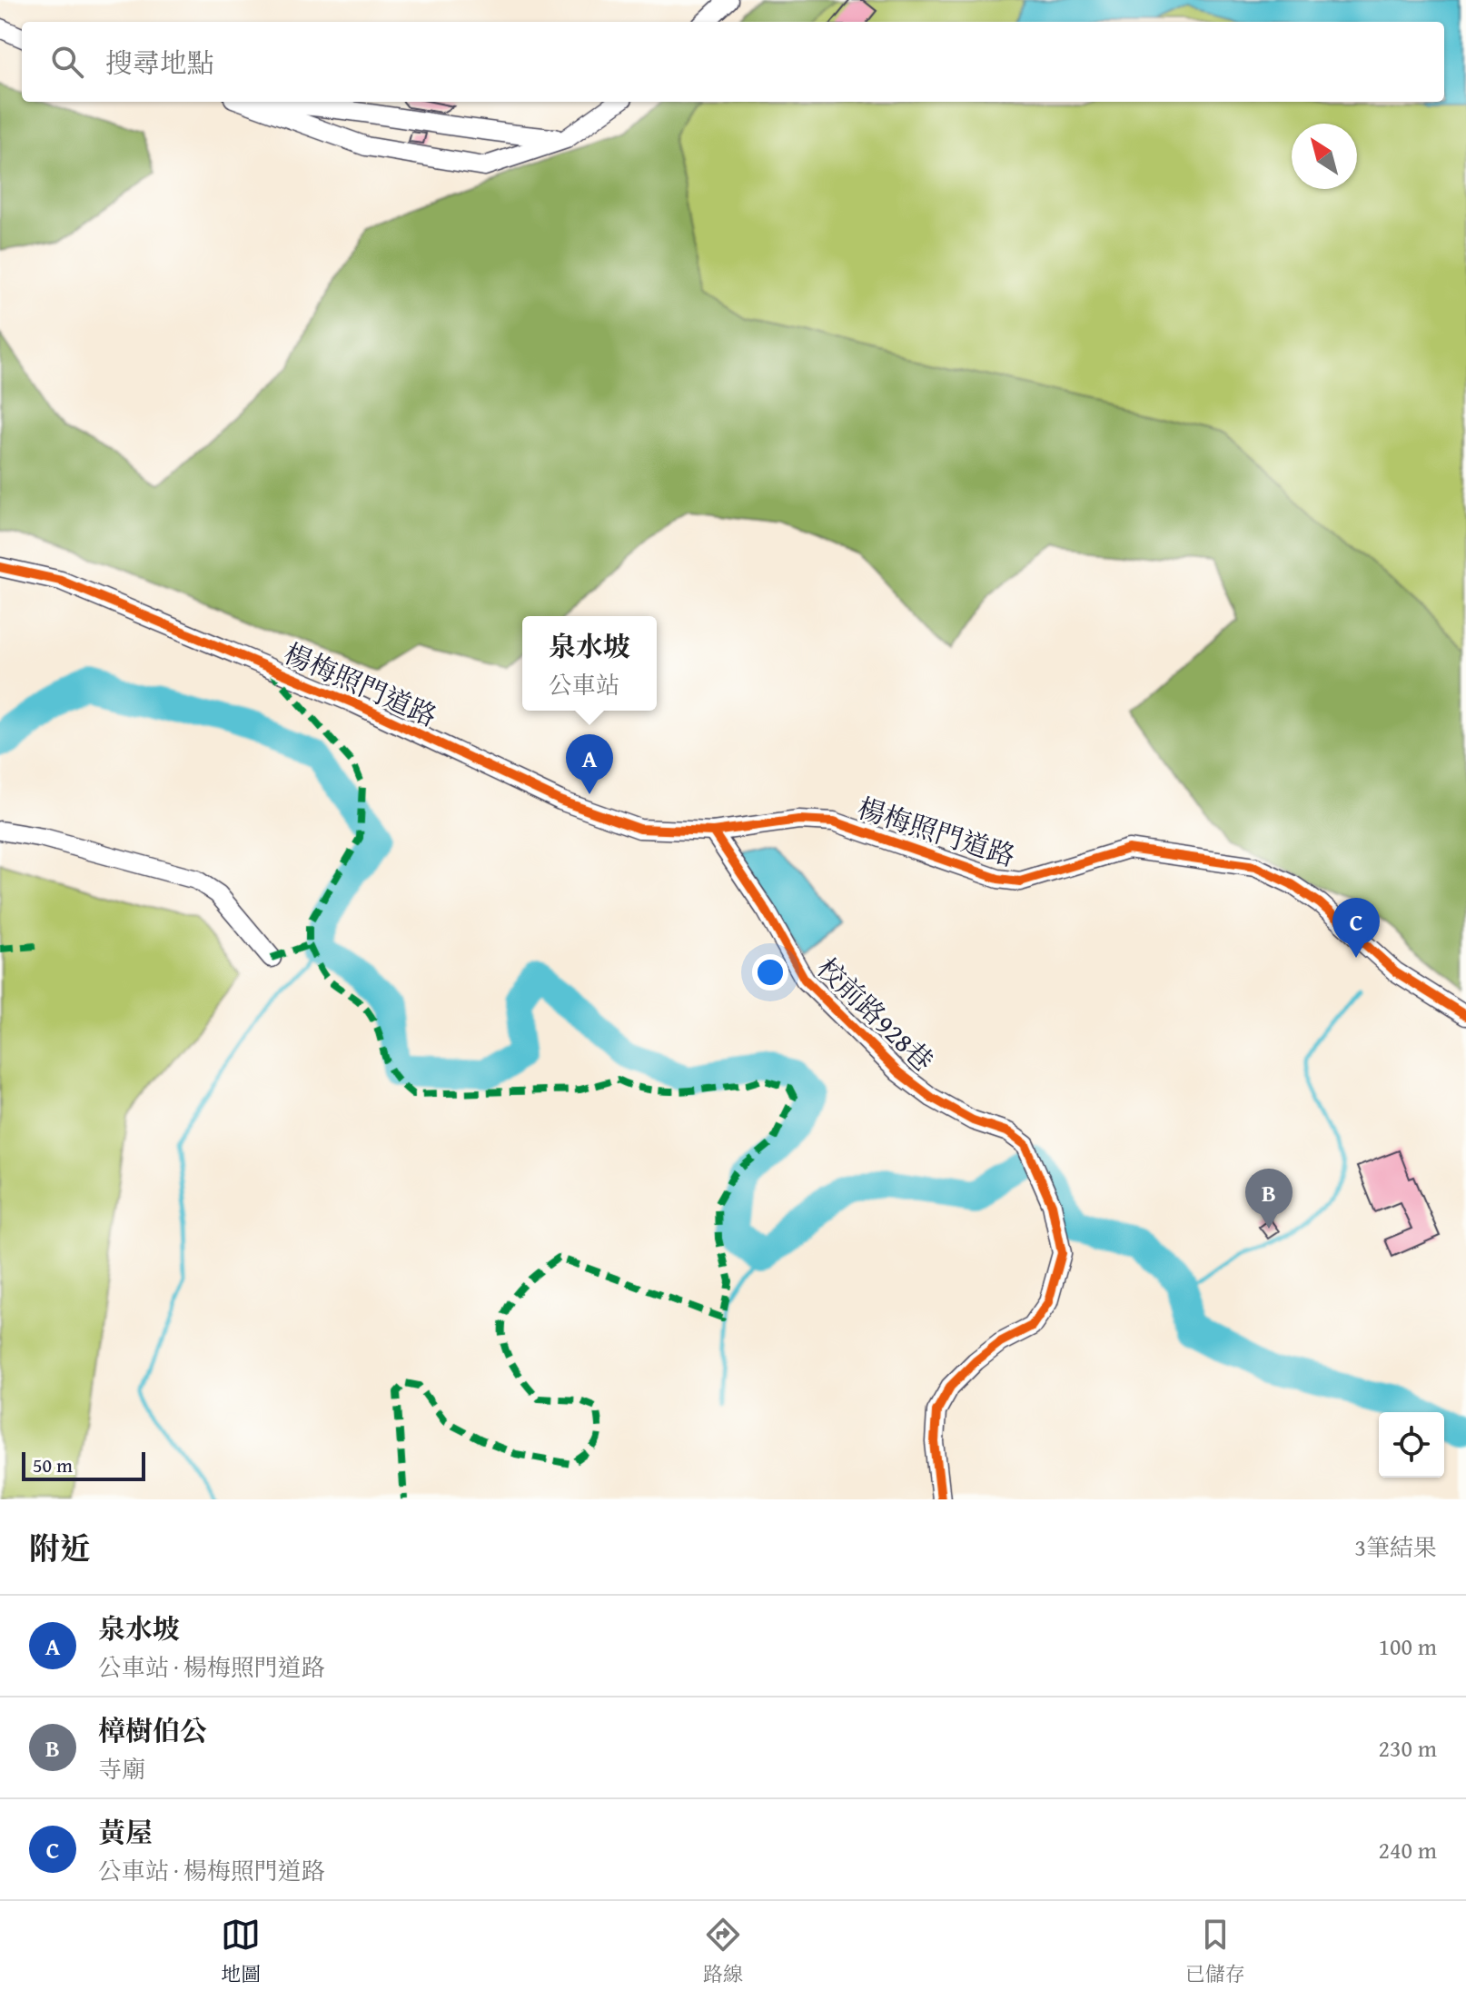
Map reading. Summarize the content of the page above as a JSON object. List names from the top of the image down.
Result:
{
  "streets": {
    "street": ["楊梅照門道路", "校前路928巷"]
  },
  "crossings": [
    ["楊梅照門道路", "校前路928巷"]
  ],
  "scale_bar": "50 m",
  "north": "top left",
  "page": {
    "search": "搜尋地點",
    "popup": ["泉水坡", "公車站"],
    "pins": ["A", "C", "B"],
    "scale": "50 m",
    "heading": ["附近", "3筆結果"],
    "list": [
      {
        "mark": "A",
        "name": "泉水坡",
        "note": "公車站 · 楊梅照門道路",
        "value": "100 m"
      },
      {
        "mark": "B",
        "name": "樟樹伯公",
        "note": "寺廟",
        "value": "230 m"
      },
      {
        "mark": "C",
        "name": "黃屋",
        "note": "公車站 · 楊梅照門道路",
        "value": "240 m"
      }
    ],
    "nav": ["地圖", "路線", "已儲存"]
  }
}
